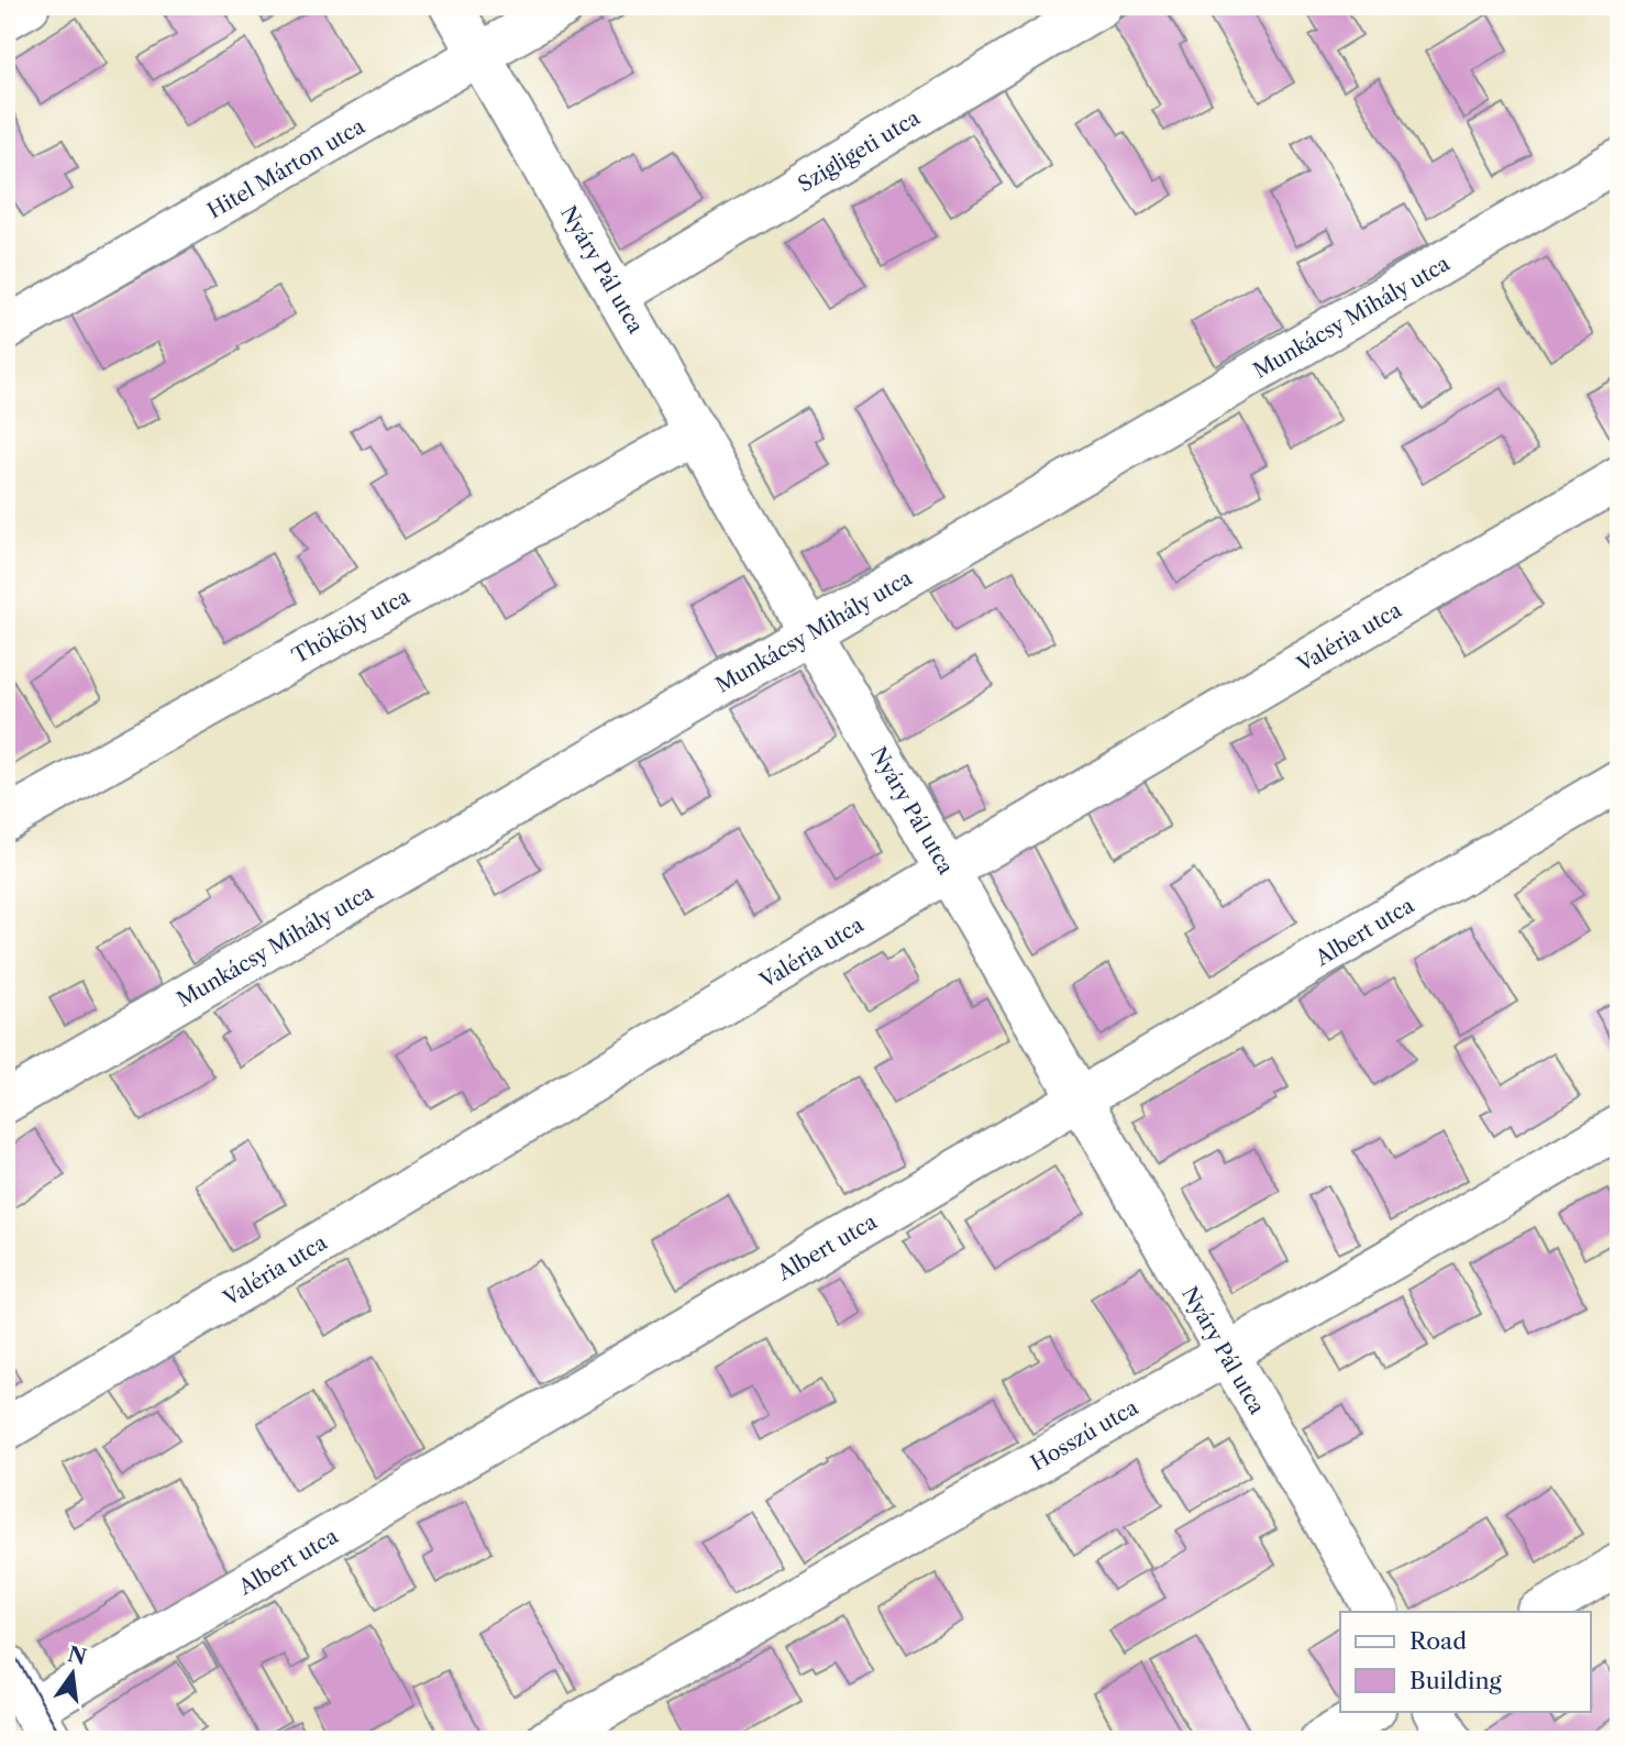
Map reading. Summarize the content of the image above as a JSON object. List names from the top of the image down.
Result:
{
  "streets": {
    "street": [
      "Szigligeti utca",
      "Hitel Márton utca",
      "Nyáry Pál utca",
      "Munkácsy Mihály utca",
      "Thököly utca",
      "Valéria utca",
      "Albert utca",
      "Hosszú utca"
    ]
  },
  "crossings": [
    ["Szigligeti utca", "Nyáry Pál utca"],
    ["Hitel Márton utca", "Nyáry Pál utca"],
    ["Nyáry Pál utca", "Munkácsy Mihály utca"],
    ["Nyáry Pál utca", "Thököly utca"],
    ["Nyáry Pál utca", "Valéria utca"],
    ["Nyáry Pál utca", "Albert utca"],
    ["Nyáry Pál utca", "Hosszú utca"]
  ],
  "legend": ["Road", "Building"],
  "north": "top"
}
